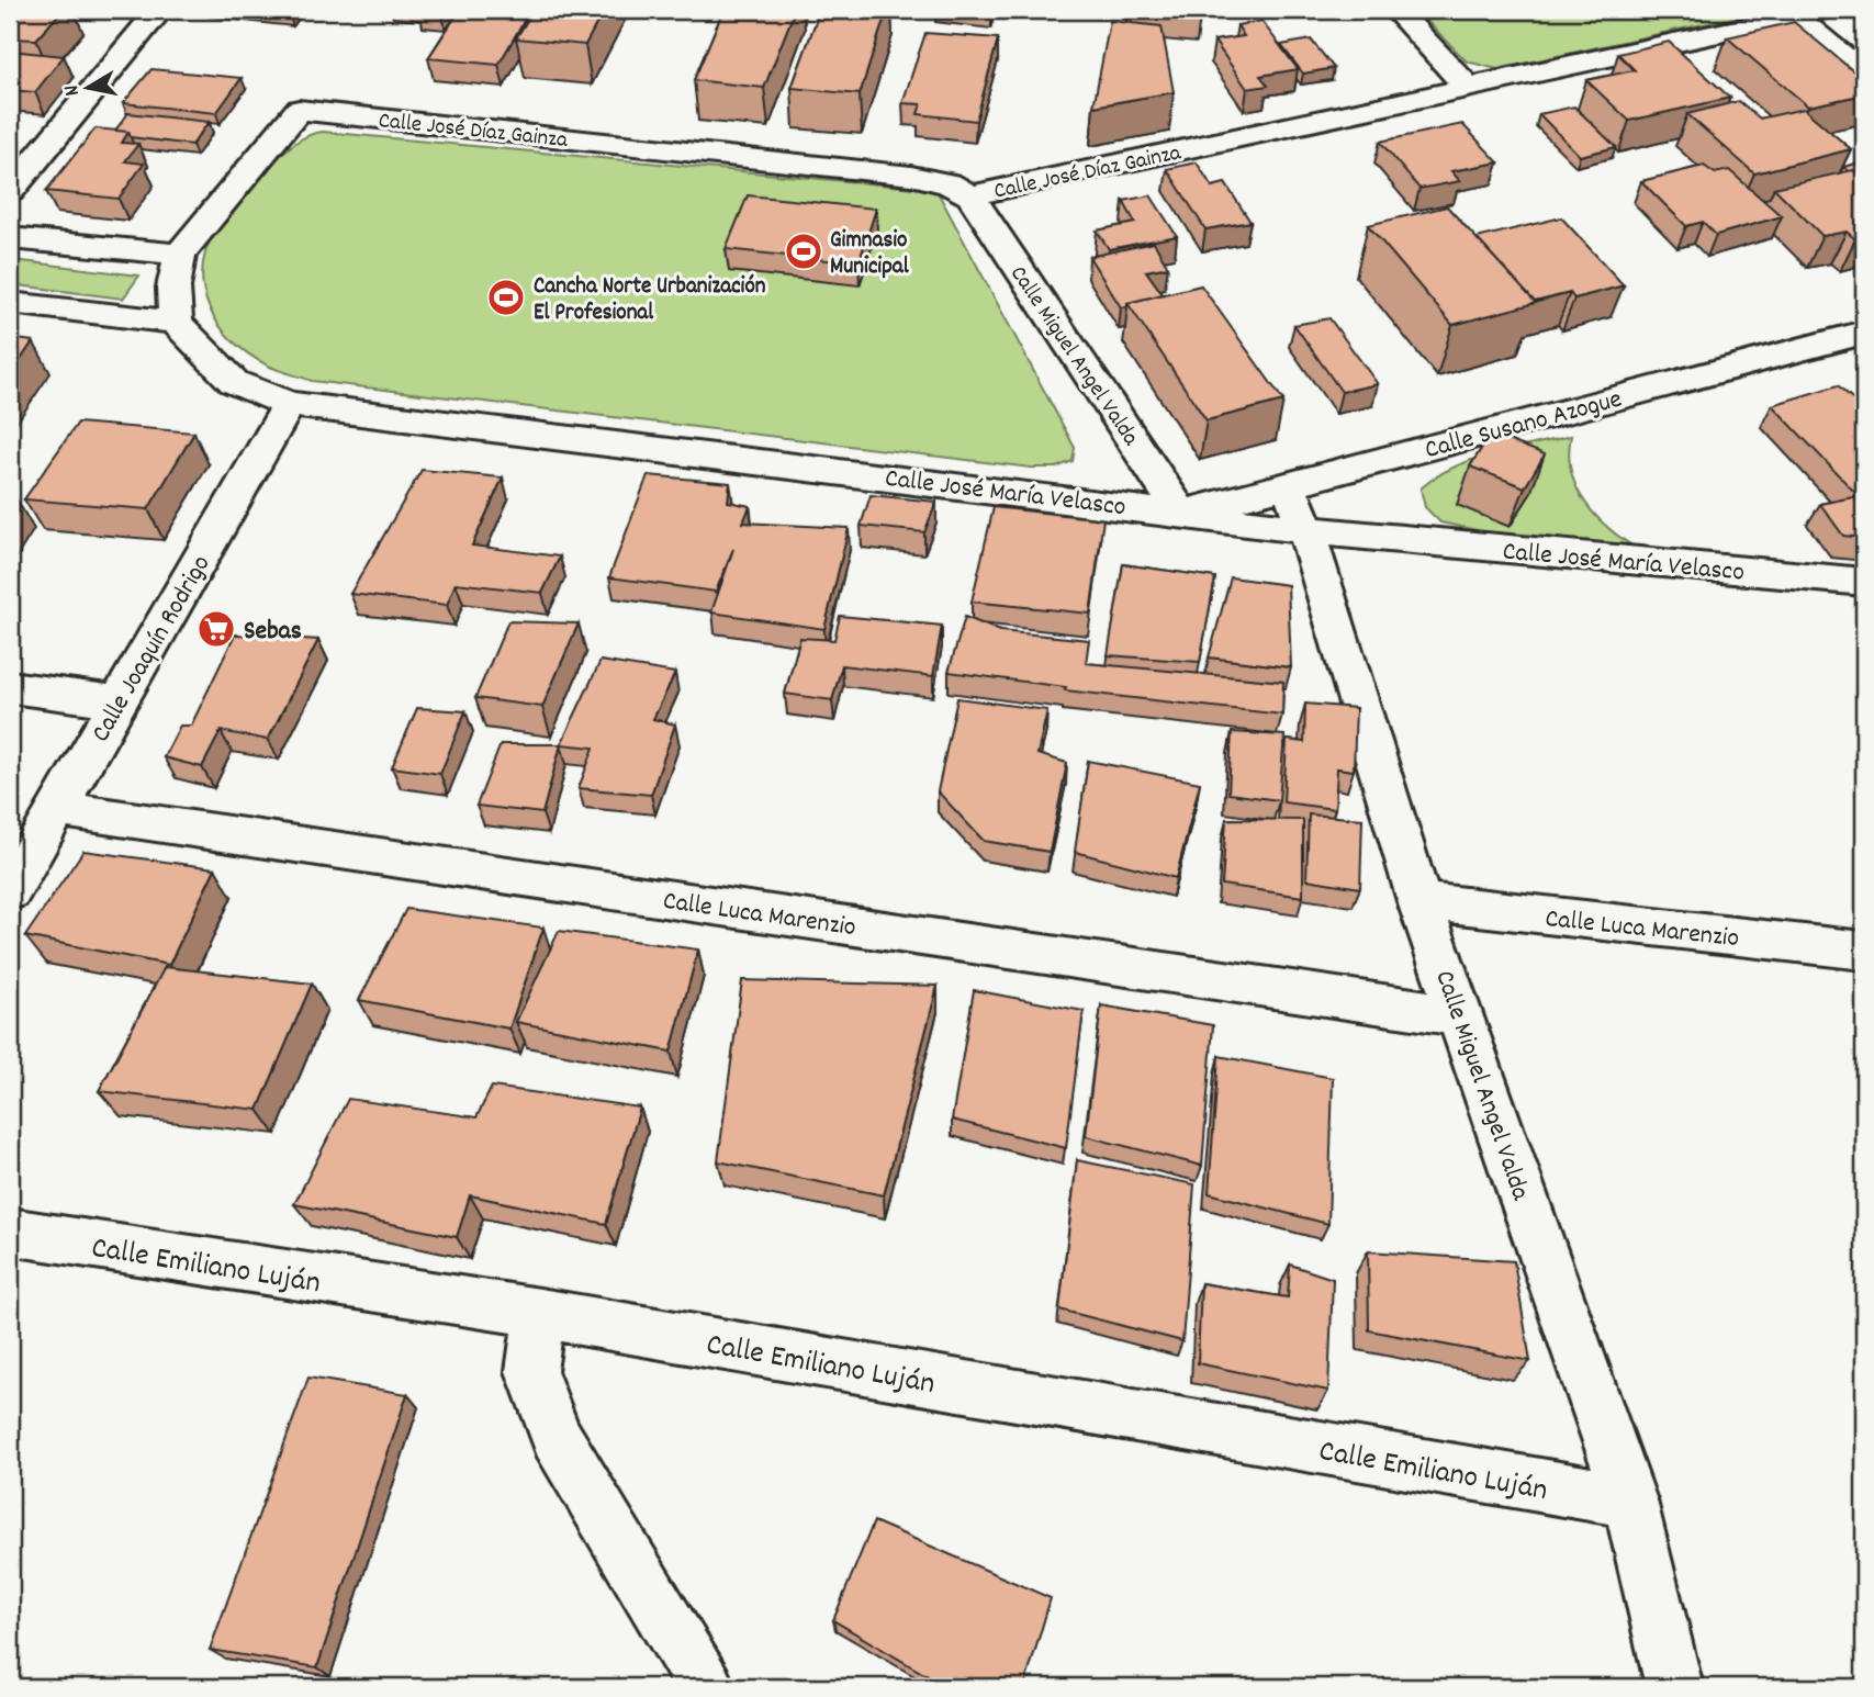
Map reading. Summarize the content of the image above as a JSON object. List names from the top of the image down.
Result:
{
  "streets": {
    "street": [
      "Calle José Díaz Gainza",
      "Calle Miguel Angel Valda",
      "Calle Susano Azogue",
      "Calle José María Velasco",
      "Calle Joaquín Rodrigo",
      "Calle Luca Marenzio",
      "Calle Emiliano Luján"
    ]
  },
  "crossings": [
    ["Calle José Díaz Gainza", "Calle Miguel Angel Valda"],
    ["Calle Miguel Angel Valda", "Calle Susano Azogue"],
    ["Calle Miguel Angel Valda", "Calle José María Velasco"],
    ["Calle Miguel Angel Valda", "Calle Luca Marenzio"],
    ["Calle Miguel Angel Valda", "Calle Emiliano Luján"],
    ["Calle Susano Azogue", "Calle José María Velasco"],
    ["Calle José María Velasco", "Calle Joaquín Rodrigo"],
    ["Calle Joaquín Rodrigo", "Calle Luca Marenzio"]
  ],
  "places": {
    "sports": ["Gimnasio Municipal", "Cancha Norte Urbanización El Profesional"],
    "supermarket": ["Sebas"]
  },
  "north": "left"
}
